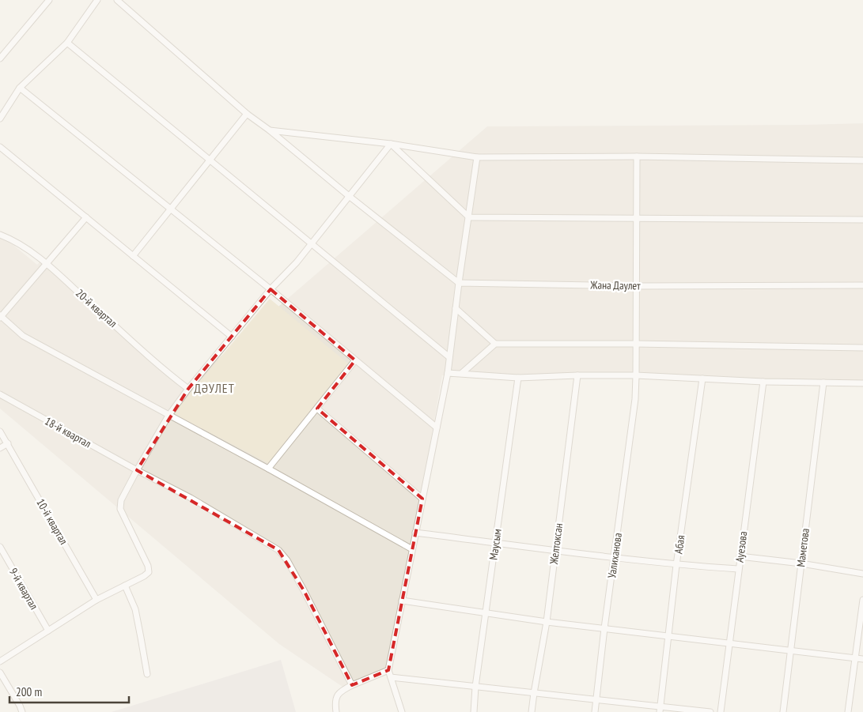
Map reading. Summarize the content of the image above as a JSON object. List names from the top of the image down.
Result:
{
  "streets": {
    "street": [
      "Жана Даулет",
      "20-й квартал",
      "18-й квартал",
      "10-й квартал",
      "Желтоксан",
      "Маусым",
      "Абая",
      "Ауезова",
      "Маметова",
      "Уалиханова",
      "9-й квартал"
    ]
  },
  "crossings": [
    ["Жана Даулет", "Уалиханова"]
  ],
  "districts": ["ДӘУЛЕТ"],
  "scale_bar": "200 m"
}
